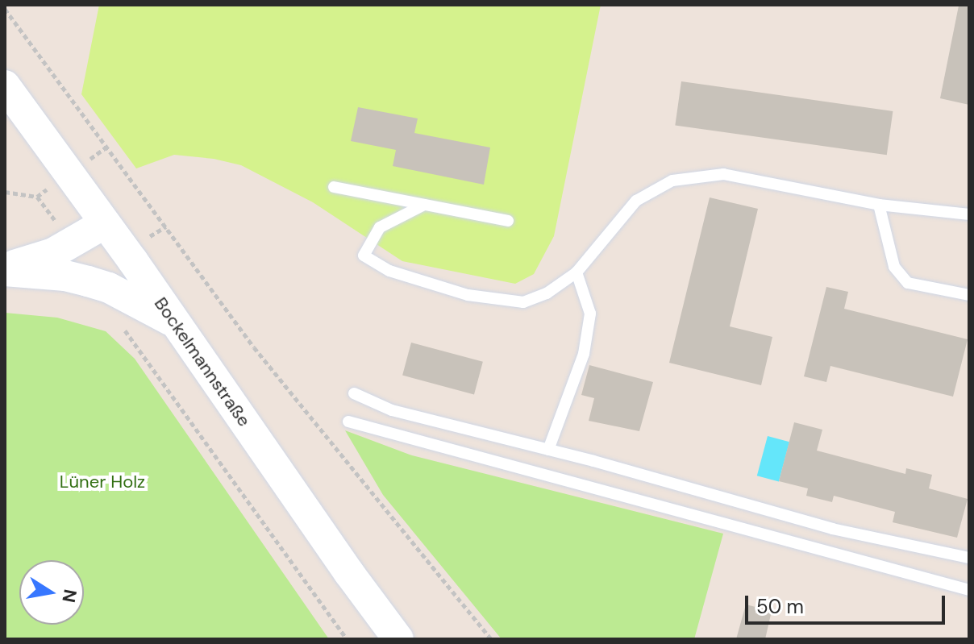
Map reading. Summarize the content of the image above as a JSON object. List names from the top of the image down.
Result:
{
  "streets": {
    "main road": ["Bockelmannstraße"]
  },
  "parks": ["Lüner Holz"],
  "scale_bar": "50 m",
  "north": "right"
}
